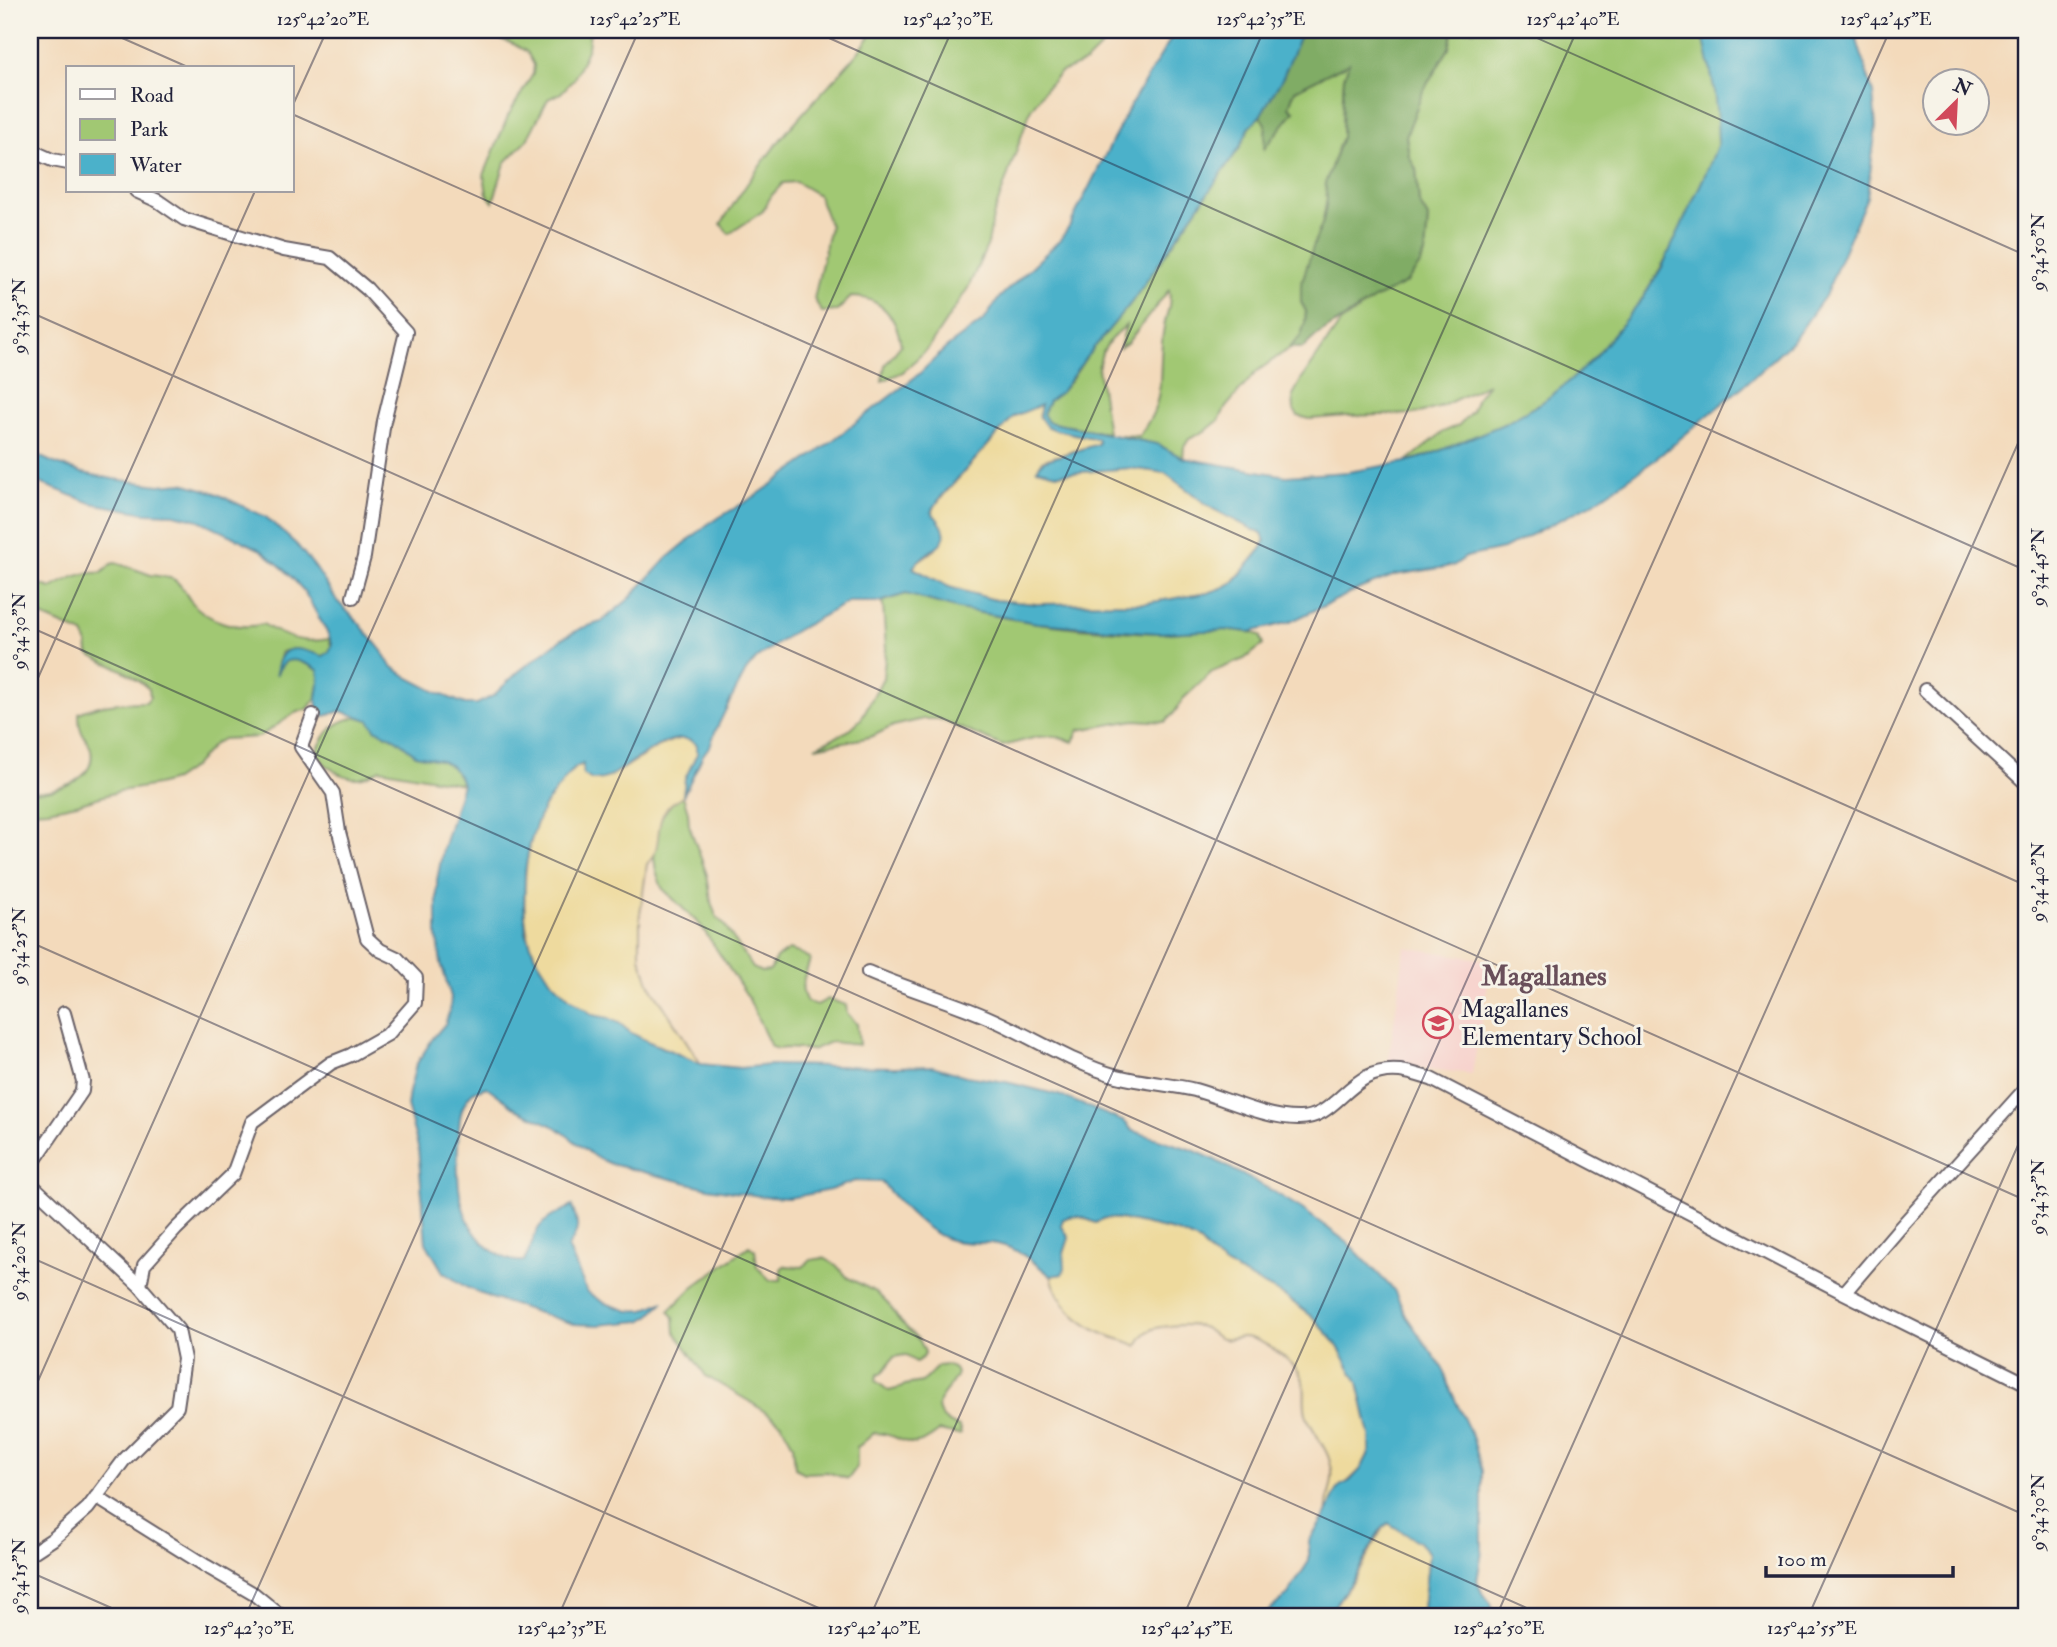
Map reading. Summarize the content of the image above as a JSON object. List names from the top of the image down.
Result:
{
  "districts": ["Magallanes"],
  "places": {
    "school or university": ["Magallanes Elementary School"]
  },
  "legend": ["Road", "Park", "Water"],
  "scale_bar": "100 m",
  "north": "top right",
  "coordinates": [
    "125°42'20\"E",
    "125°42'25\"E",
    "125°42'30\"E",
    "125°42'35\"E",
    "125°42'40\"E",
    "125°42'45\"E",
    "9°34'50\"N",
    "9°34'35\"N",
    "9°34'45\"N",
    "9°34'30\"N",
    "9°34'40\"N",
    "9°34'25\"N",
    "9°34'20\"N",
    "9°34'15\"N",
    "125°42'50\"E",
    "125°42'55\"E"
  ]
}
